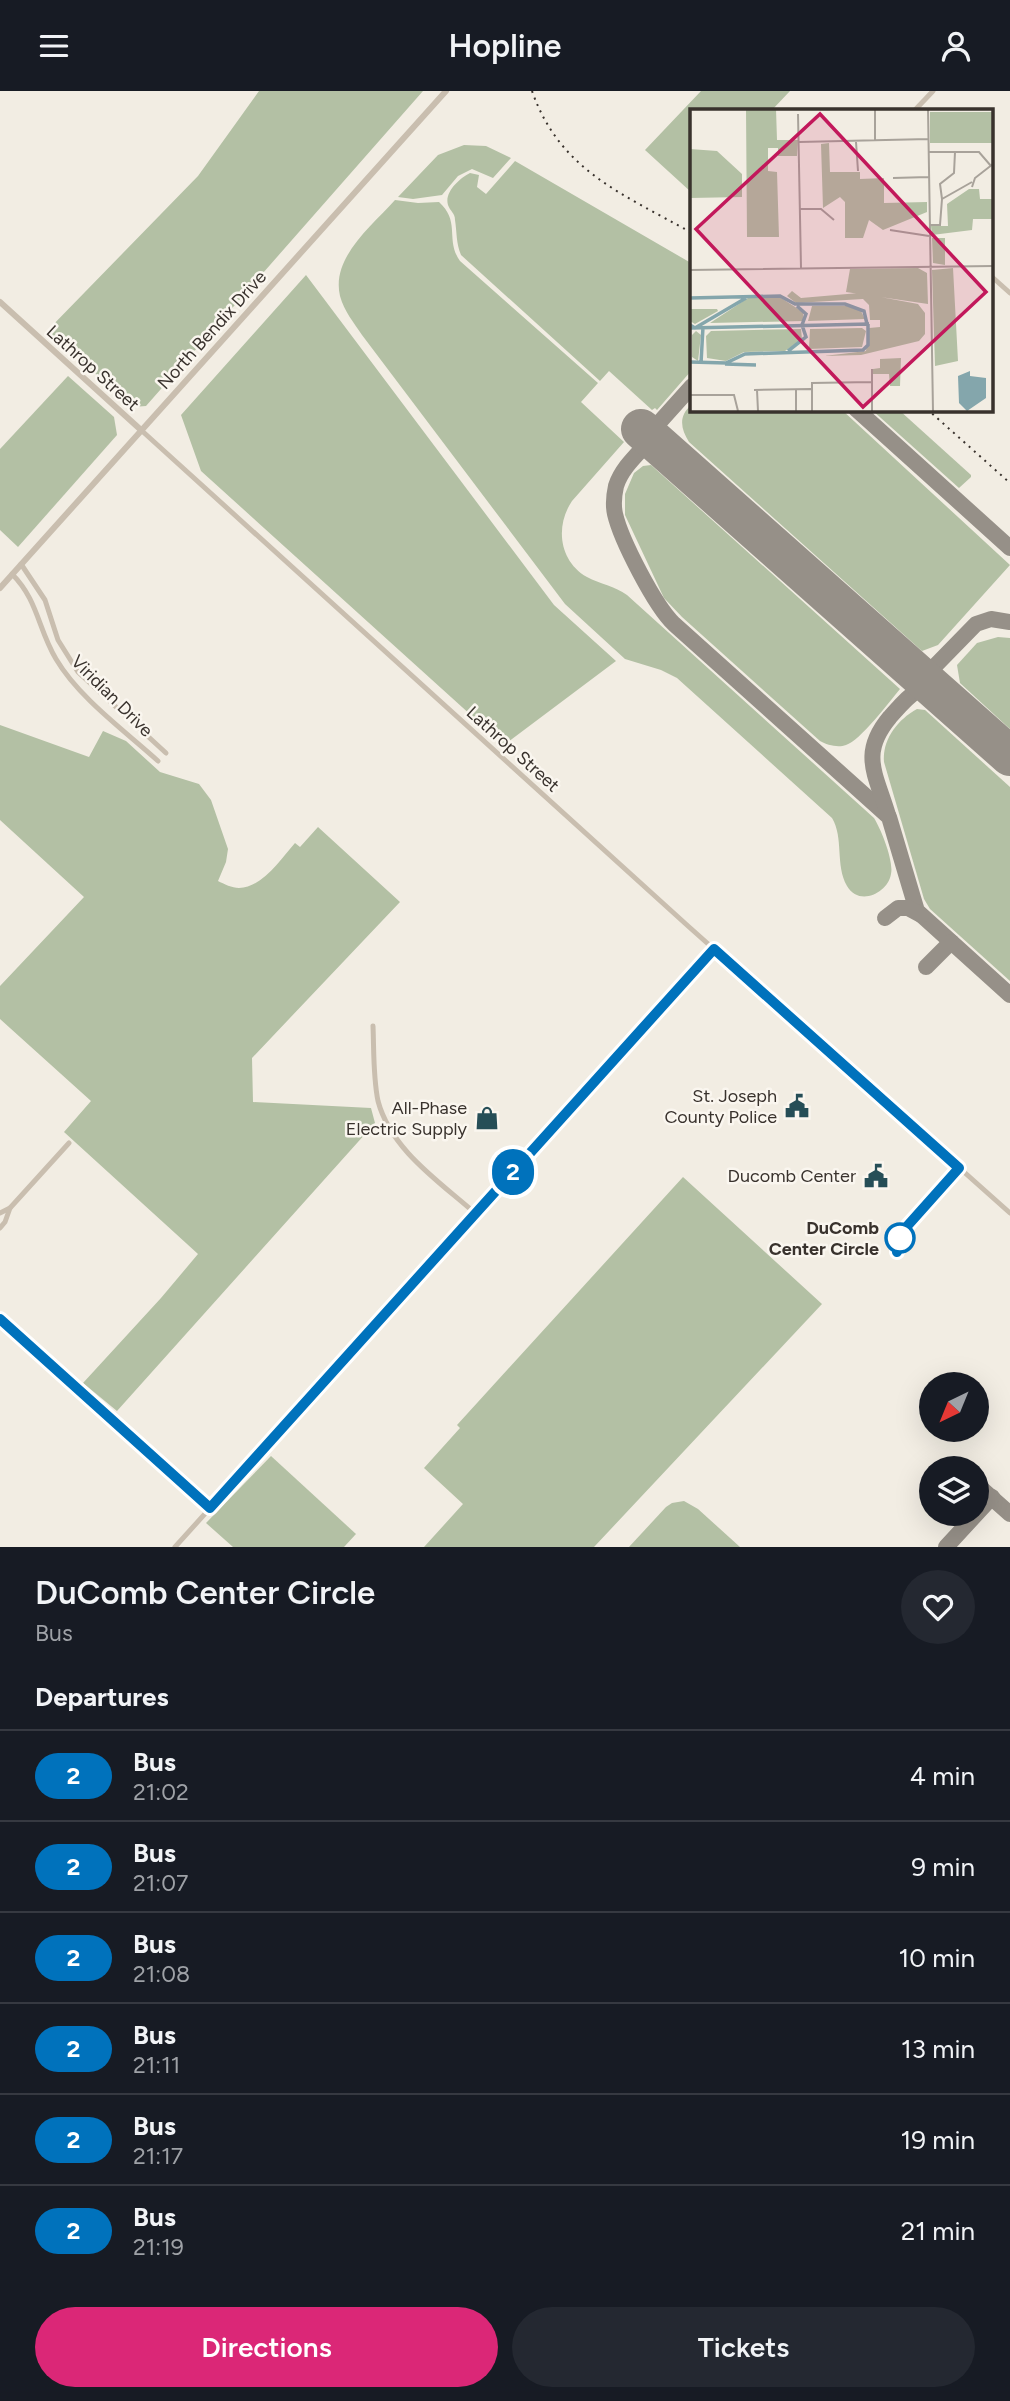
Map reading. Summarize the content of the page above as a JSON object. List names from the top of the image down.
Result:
{
  "streets": {
    "street": ["North Bendix Drive", "Lathrop Street", "Viridian Drive"]
  },
  "crossings": [
    ["North Bendix Drive", "Lathrop Street"],
    ["North Bendix Drive", "Viridian Drive"]
  ],
  "places": {
    "public building": ["St. Joseph County Police", "Ducomb Center"],
    "shop": ["All-Phase Electric Supply"],
    "other": ["DuComb Center Circle"]
  },
  "lines": ["bus line 2"],
  "north": "bottom left",
  "page": {
    "header": "Hopline",
    "on_map": "2",
    "heading": [
      ["DuComb Center Circle", "Bus"],
      "Departures"
    ],
    "list": [
      {
        "mark": "2",
        "name": "Bus",
        "note": "21:02",
        "value": "4 min"
      },
      {
        "mark": "2",
        "name": "Bus",
        "note": "21:07",
        "value": "9 min"
      },
      {
        "mark": "2",
        "name": "Bus",
        "note": "21:08",
        "value": "10 min"
      },
      {
        "mark": "2",
        "name": "Bus",
        "note": "21:11",
        "value": "13 min"
      },
      {
        "mark": "2",
        "name": "Bus",
        "note": "21:17",
        "value": "19 min"
      },
      {
        "mark": "2",
        "name": "Bus",
        "note": "21:19",
        "value": "21 min"
      }
    ],
    "buttons": ["Directions", "Tickets"]
  }
}
